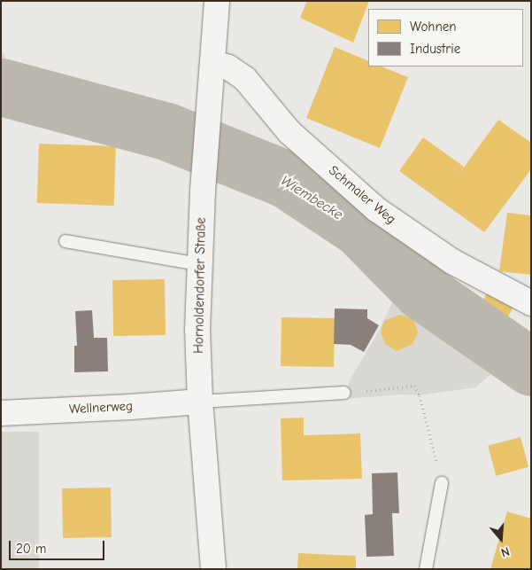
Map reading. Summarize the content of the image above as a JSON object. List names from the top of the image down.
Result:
{
  "streets": {
    "street": ["Schmaler Weg", "Hornoldendorfer Straße", "Wellnerweg"]
  },
  "crossings": [
    ["Schmaler Weg", "Hornoldendorfer Straße"],
    ["Hornoldendorfer Straße", "Wellnerweg"]
  ],
  "water": ["Wiembecke"],
  "legend": ["Wohnen", "Industrie"],
  "scale_bar": "20 m",
  "north": "bottom"
}
